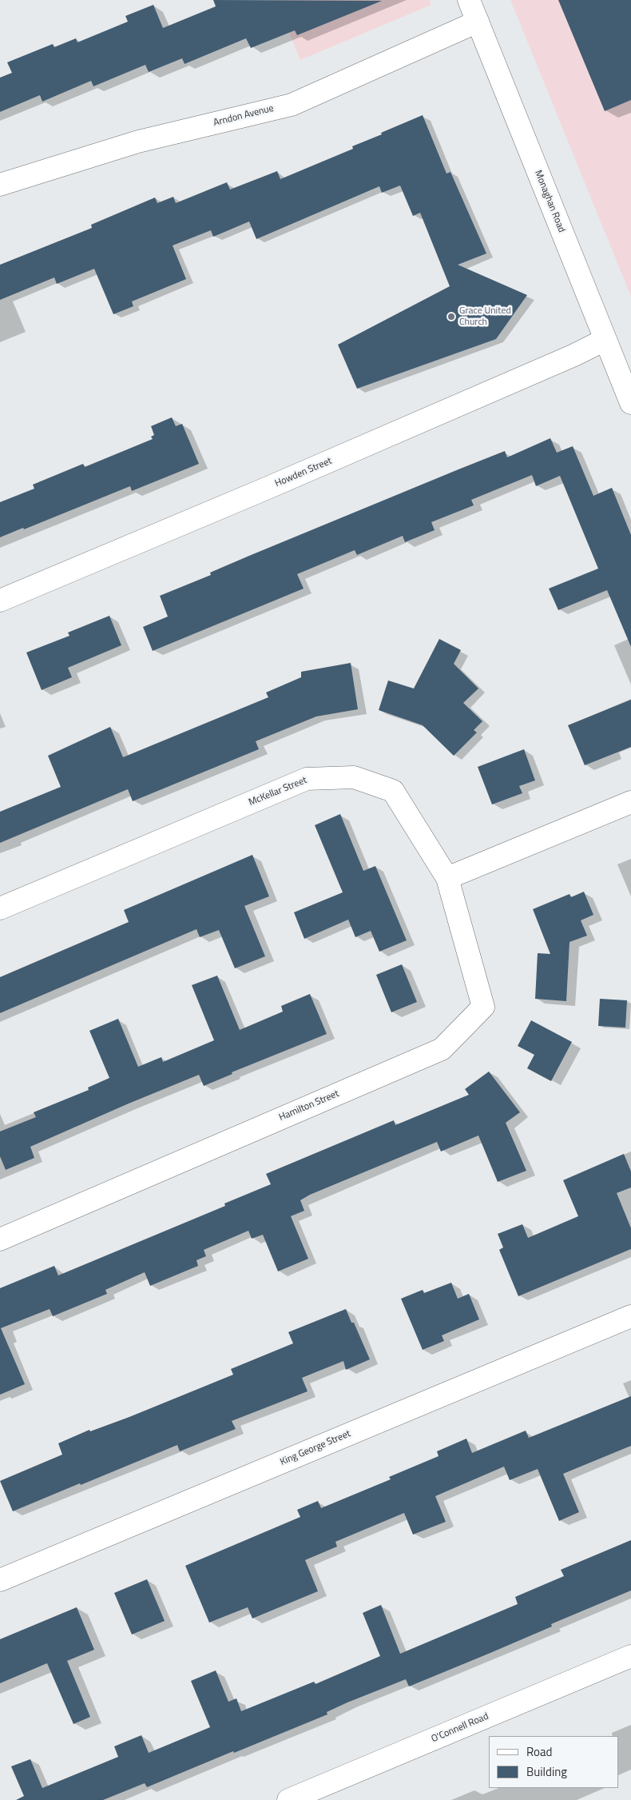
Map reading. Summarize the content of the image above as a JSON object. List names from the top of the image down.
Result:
{
  "streets": {
    "street": [
      "Arndon Avenue",
      "Monaghan Road",
      "Howden Street",
      "McKellar Street",
      "Hamilton Street",
      "King George Street",
      "O'Connell Road"
    ]
  },
  "crossings": [
    ["Arndon Avenue", "Monaghan Road"],
    ["Monaghan Road", "Howden Street"],
    ["McKellar Street", "Hamilton Street"]
  ],
  "places": ["Grace United Church"],
  "legend": ["Road", "Building"]
}
